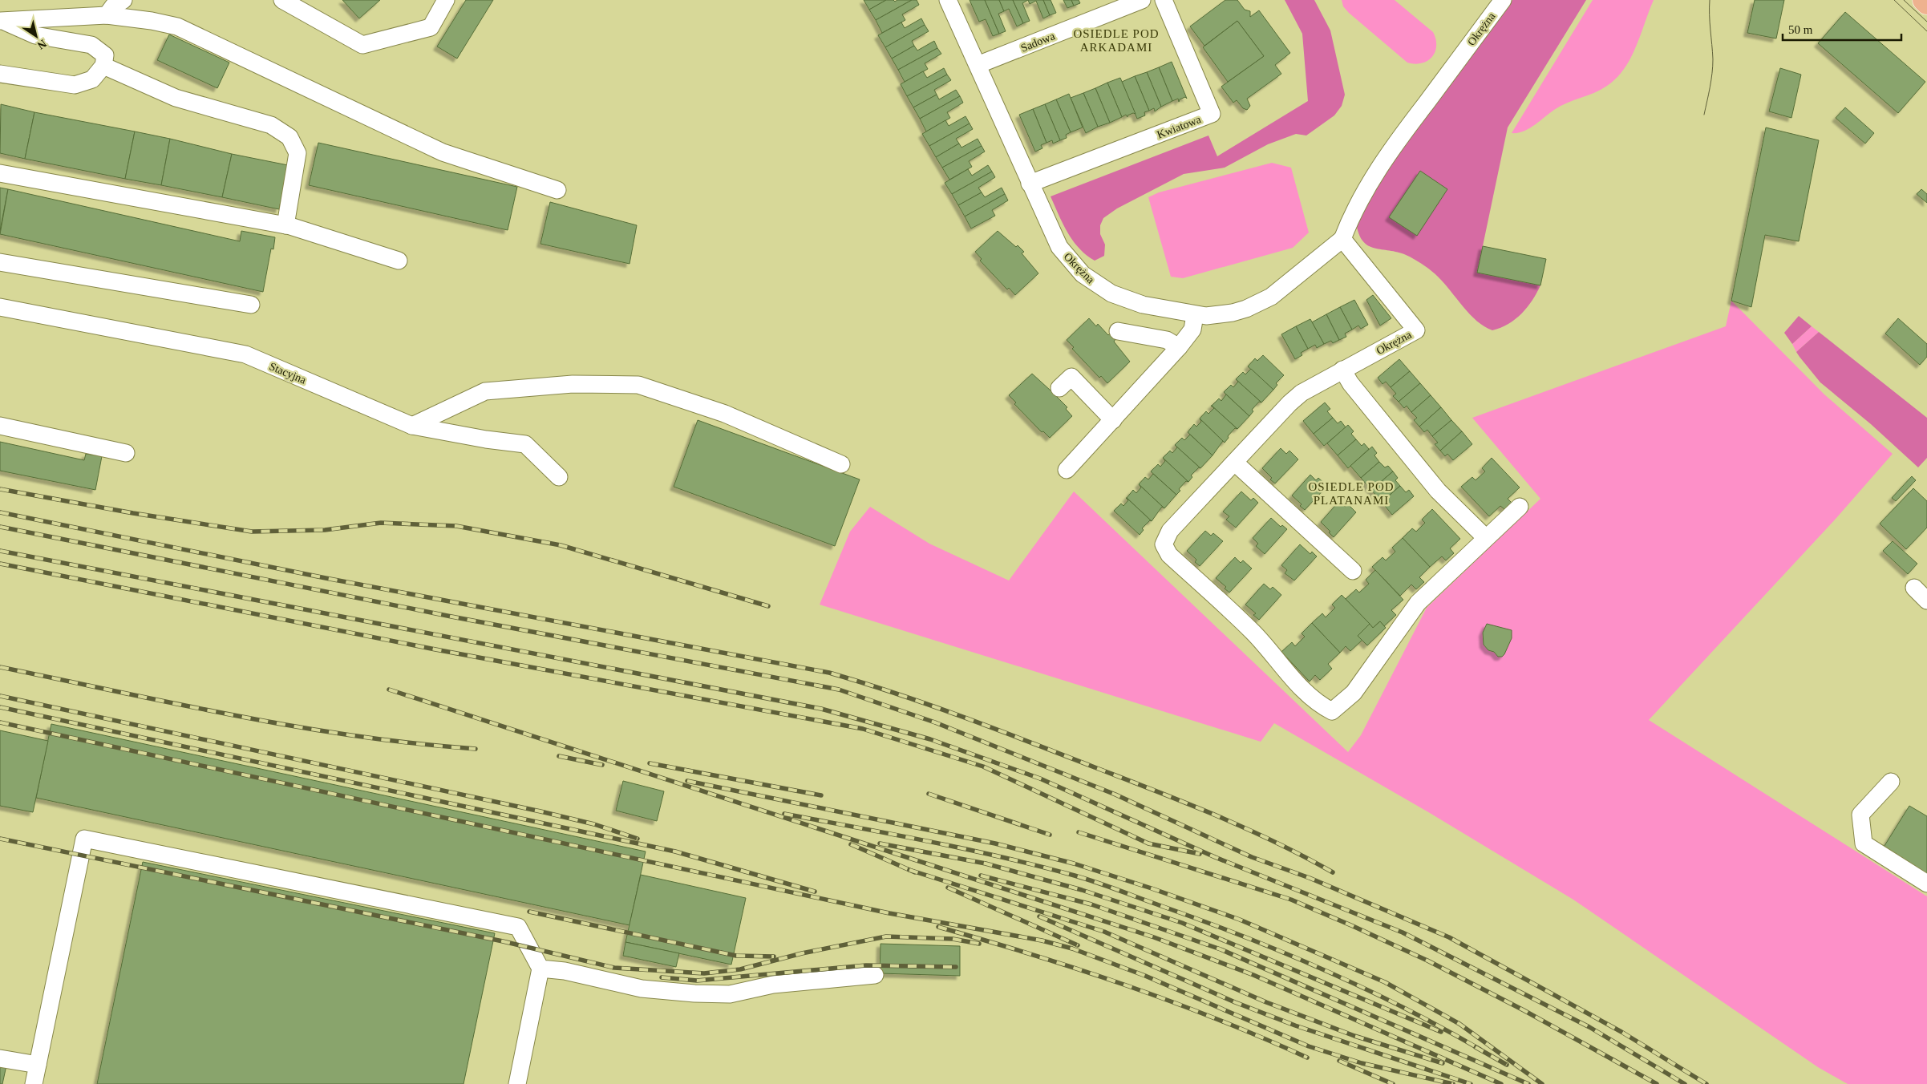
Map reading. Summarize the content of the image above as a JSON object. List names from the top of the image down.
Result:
{
  "streets": {
    "street": [
      "Okrężna",
      "Sadowa",
      "Kwiatowa",
      "Stacyjna"
    ]
  },
  "crossings": [
    ["Okrężna", "Sadowa"],
    ["Okrężna", "Kwiatowa"]
  ],
  "districts": ["OSIEDLE POD ARKADAMI", "OSIEDLE POD PLATANAMI"],
  "scale_bar": "50 m",
  "north": "bottom right"
}
